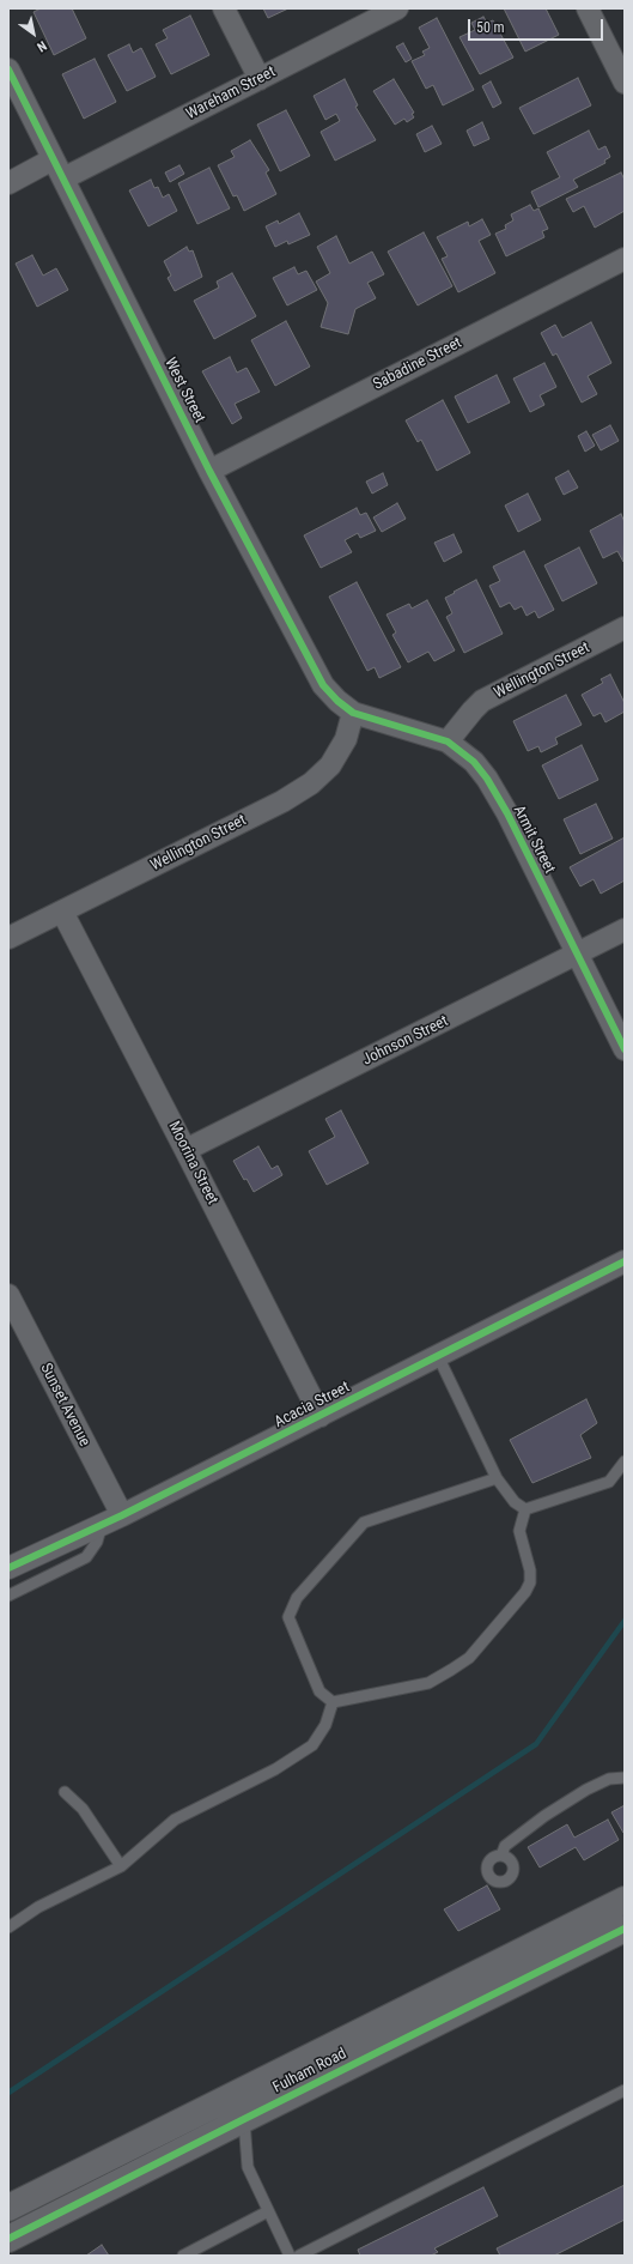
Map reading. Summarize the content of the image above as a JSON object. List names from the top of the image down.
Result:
{
  "streets": {
    "street": [
      "Wareham Street",
      "Sabadine Street",
      "West Street",
      "Wellington Street",
      "Armit Street",
      "Johnson Street",
      "Moorina Street",
      "Sunset Avenue",
      "Acacia Street",
      "Fulham Road"
    ]
  },
  "crossings": [
    ["Wareham Street", "West Street"],
    ["Sabadine Street", "West Street"],
    ["West Street", "Wellington Street"],
    ["West Street", "Armit Street"],
    ["Wellington Street", "Armit Street"],
    ["Wellington Street", "Moorina Street"],
    ["Armit Street", "Johnson Street"],
    ["Johnson Street", "Moorina Street"],
    ["Moorina Street", "Acacia Street"],
    ["Sunset Avenue", "Acacia Street"]
  ],
  "scale_bar": "50 m",
  "north": "bottom right"
}
